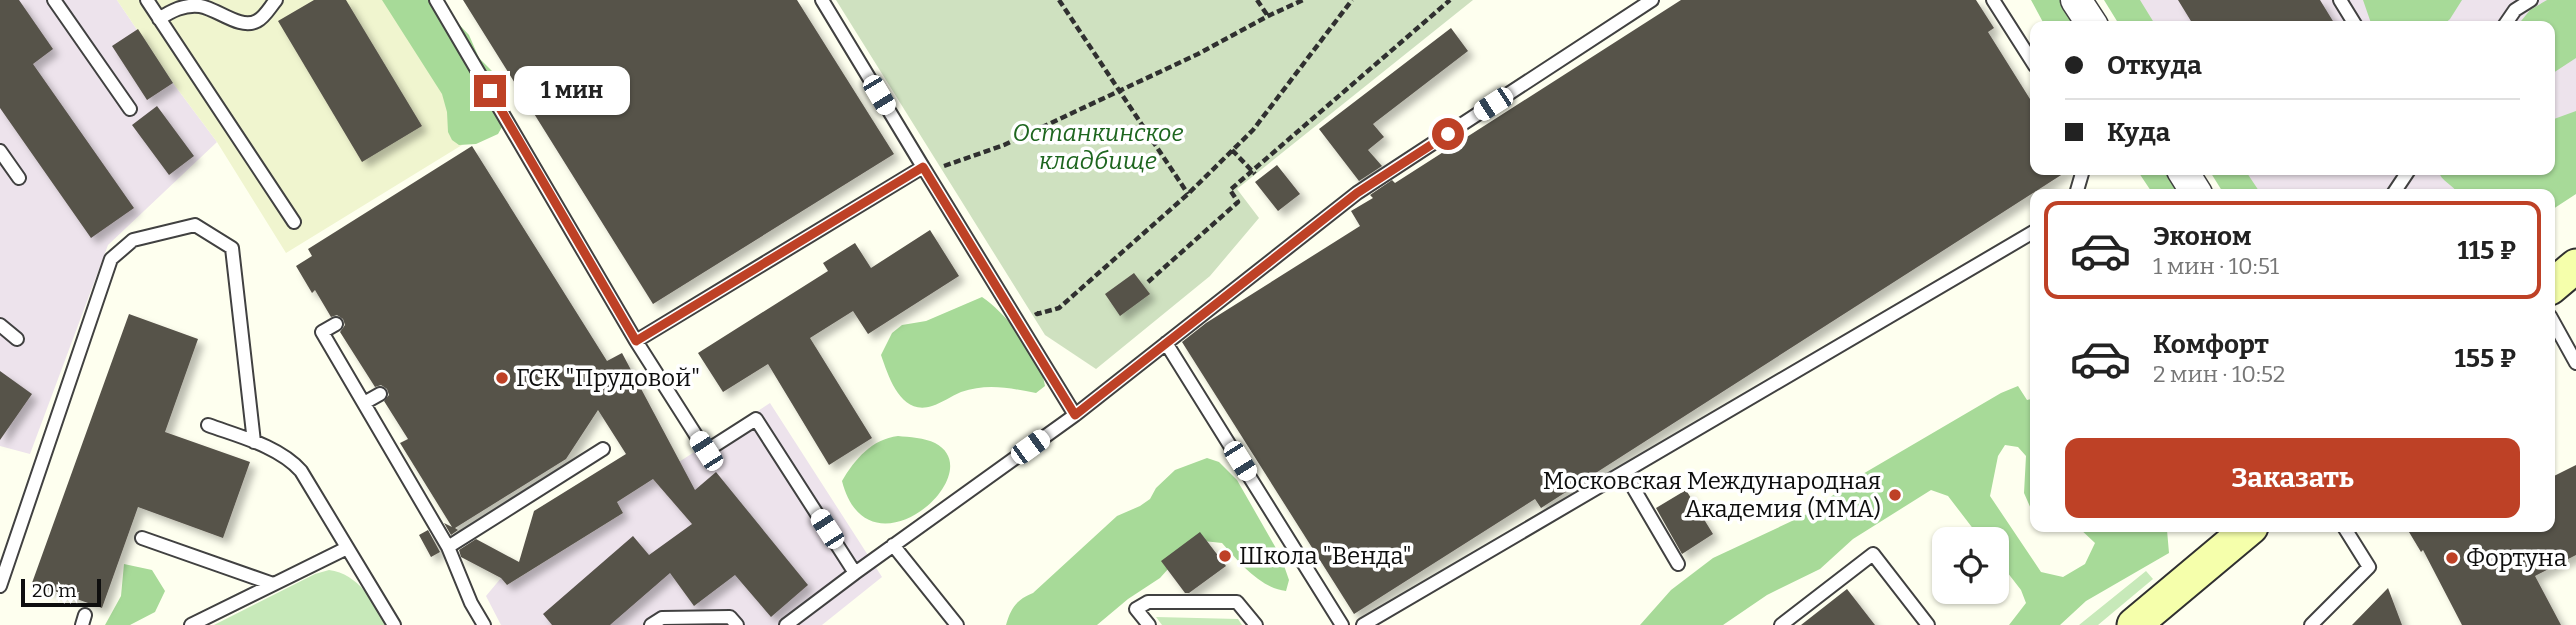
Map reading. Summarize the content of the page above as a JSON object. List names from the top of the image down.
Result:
{
  "parks": ["Останкинское кладбище"],
  "places": [
    "ГСК \"Прудовой\"",
    "Московская Международная Академия (ММА)",
    "Школа \"Венда\"",
    "Фортуна"
  ],
  "scale_bar": "20 m",
  "page": {
    "banner": ["Откуда", "Куда"],
    "bubble": "1 мин",
    "list": [
      {
        "name": "Эконом",
        "note": "1 мин · 10:51",
        "value": "115 ₽"
      },
      {
        "name": "Комфорт",
        "note": "2 мин · 10:52",
        "value": "155 ₽"
      }
    ],
    "buttons": "Заказать",
    "scale": "20 m"
  }
}
